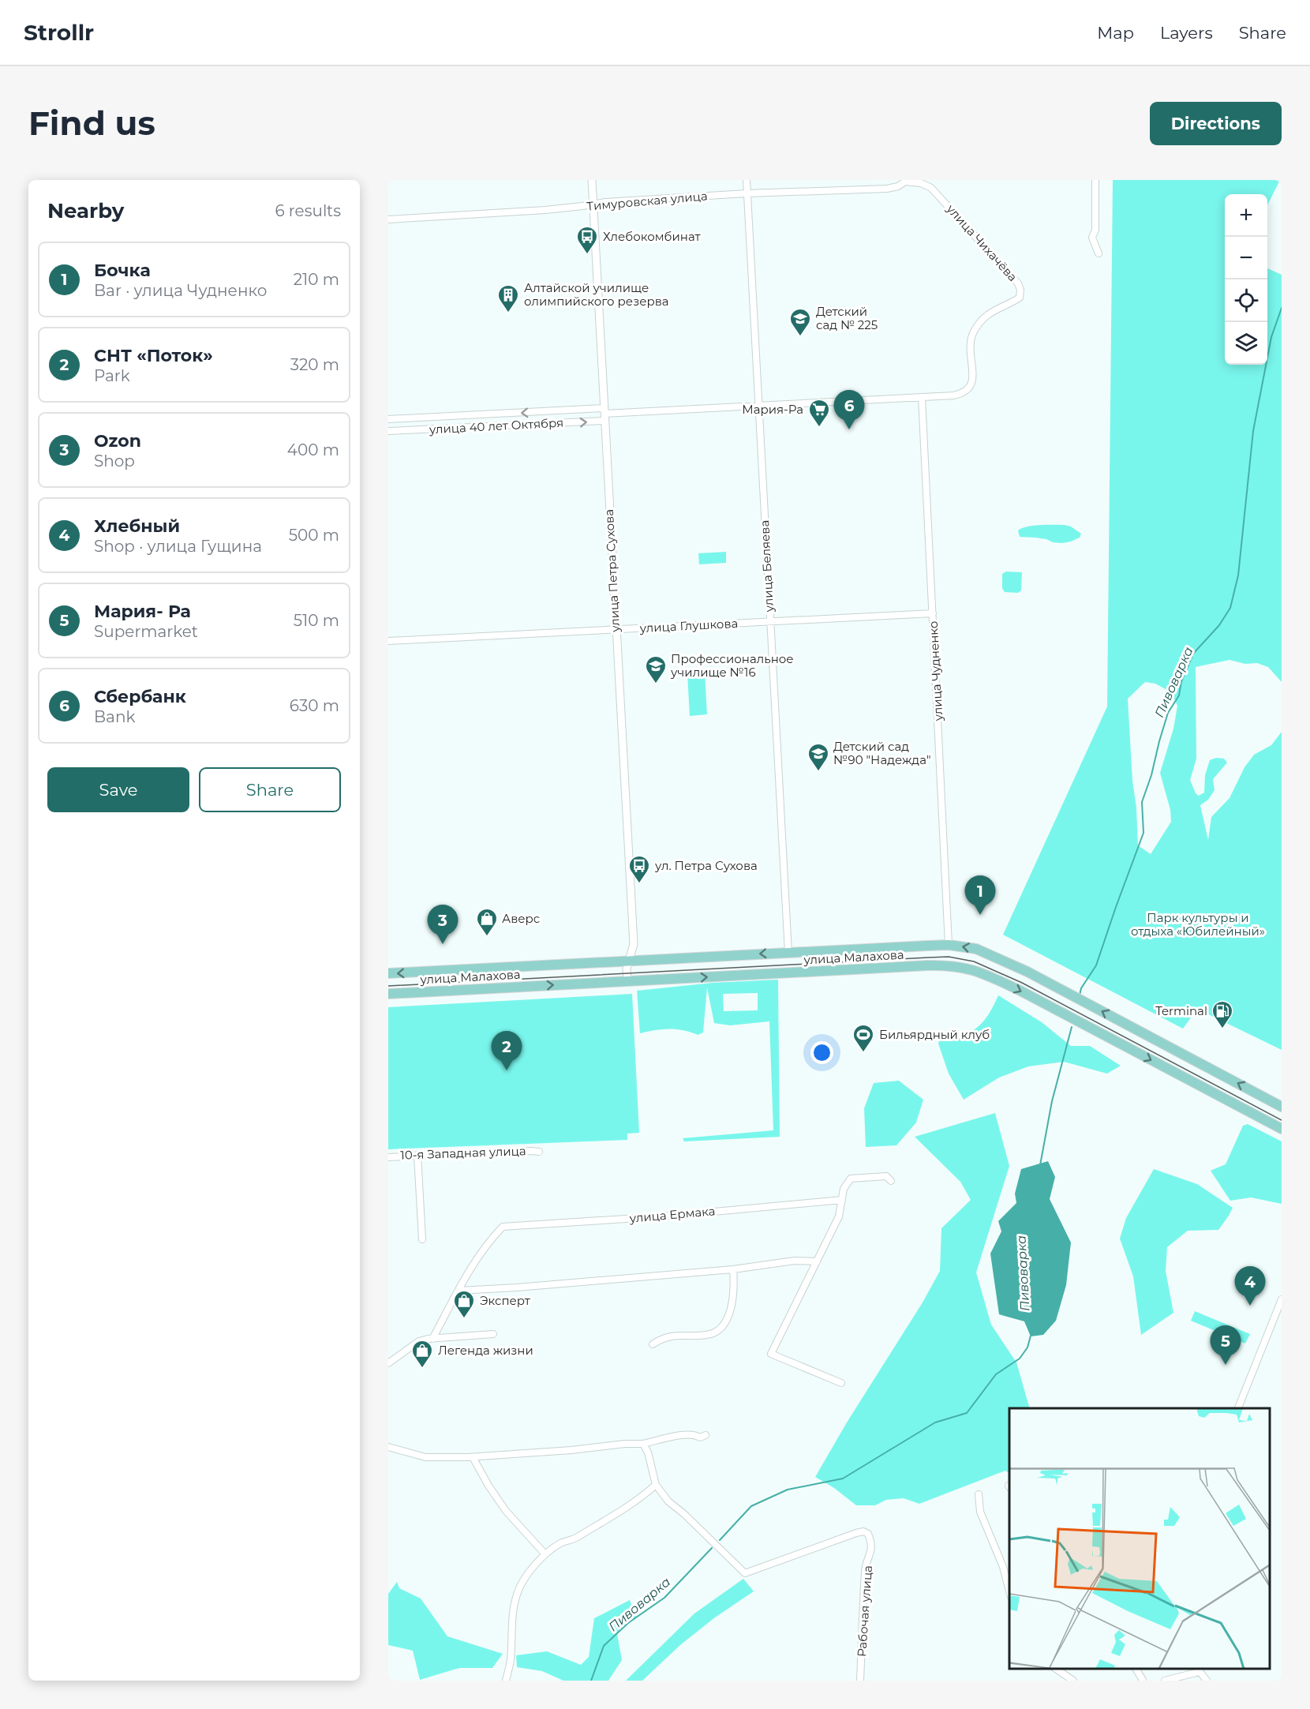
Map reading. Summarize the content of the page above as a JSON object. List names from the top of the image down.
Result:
{
  "streets": {
    "main road": ["улица Малахова"],
    "street": [
      "Тимуровская улица",
      "улица Чихачёва",
      "улица 40 лет Октября",
      "улица Беляева",
      "улица Петра Сухова",
      "улица Глушкова",
      "улица Чудненко",
      "10-я Западная улица",
      "улица Ермака",
      "Рабочая улица"
    ]
  },
  "crossings": [
    ["Тимуровская улица", "улица Чихачёва"],
    ["Тимуровская улица", "улица Беляева"],
    ["Тимуровская улица", "улица Петра Сухова"],
    ["улица Чихачёва", "улица 40 лет Октября"],
    ["улица 40 лет Октября", "улица Беляева"],
    ["улица 40 лет Октября", "улица Петра Сухова"],
    ["улица 40 лет Октября", "улица Чудненко"],
    ["улица Беляева", "улица Глушкова"],
    ["улица Беляева", "улица Малахова"],
    ["улица Петра Сухова", "улица Глушкова"],
    ["улица Петра Сухова", "улица Малахова"],
    ["улица Глушкова", "улица Чудненко"],
    ["улица Чудненко", "улица Малахова"]
  ],
  "water": ["Пивоварка"],
  "parks": ["Парк культуры и отдыха «Юбилейный»"],
  "places": {
    "bus stop": ["Хлебокомбинат", "ул. Петра Сухова"],
    "building": ["Алтайской училище олимпийского резерва"],
    "school or university": ["Детский сад № 225", "Профессиональное училище №16", "Детский сад №90 \"Надежда\""],
    "supermarket": ["Мария-Ра"],
    "shop": ["Аверс", "Эксперт", "Легенда жизни"],
    "fuel station": ["Terminal"],
    "sports": ["Бильярдный клуб"]
  },
  "page": {
    "header": "Strollr",
    "nav": ["Map", "Layers", "Share"],
    "buttons": [
      "Directions",
      ["Save", "Share"]
    ],
    "title": "Find us",
    "heading": ["Nearby", "6 results"],
    "map_buttons": ["+", "−"],
    "list": [
      {
        "mark": "1",
        "name": "Бочка",
        "note": "Bar · улица Чудненко",
        "value": "210 m"
      },
      {
        "mark": "2",
        "name": "СНТ «Поток»",
        "note": "Park",
        "value": "320 m"
      },
      {
        "mark": "3",
        "name": "Ozon",
        "note": "Shop",
        "value": "400 m"
      },
      {
        "mark": "4",
        "name": "Хлебный",
        "note": "Shop · улица Гущина",
        "value": "500 m"
      },
      {
        "mark": "5",
        "name": "Мария- Ра",
        "note": "Supermarket",
        "value": "510 m"
      },
      {
        "mark": "6",
        "name": "Сбербанк",
        "note": "Bank",
        "value": "630 m"
      }
    ],
    "pins": [
      "6",
      "1",
      "3",
      "2",
      "4",
      "5"
    ]
  }
}
